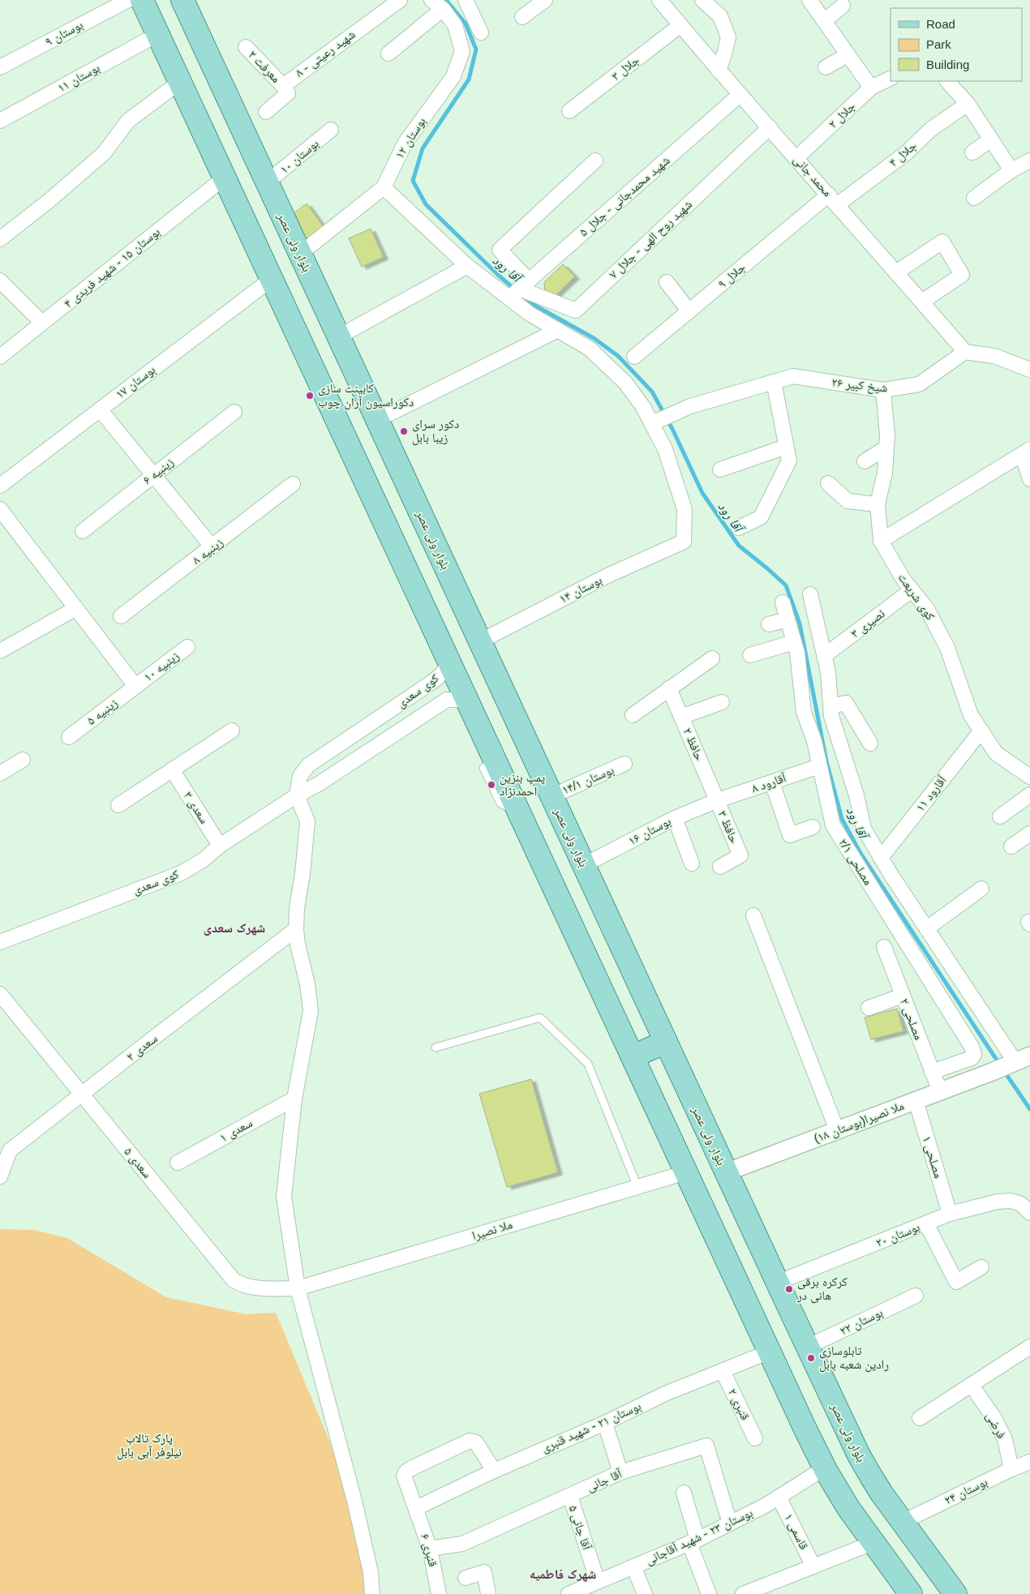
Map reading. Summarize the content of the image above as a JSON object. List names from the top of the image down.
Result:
{
  "streets": {
    "main road": ["بلوار ولی عصر"],
    "street": [
      "بوستان ۹",
      "شهید رعیتی - ۸",
      "معرفت ۲",
      "جلال ۳",
      "بوستان ۱۱",
      "جلال ۲",
      "بوستان ۱۲",
      "جلال ۴",
      "بوستان ۱۰",
      "محمد جانی",
      "شهید محمدجانی - جلال ۵",
      "شهید روح الهی - جلال ۷",
      "بوستان ۱۵ - شهید فریدی ۴",
      "جلال ۹",
      "بوستان ۱۷",
      "شیخ کبیر ۲۶",
      "زینبیه ۶",
      "زینبیه ۸",
      "بوستان ۱۴",
      "کوی شریعت",
      "نصیری ۳",
      "زینبیه ۱۰",
      "کوی سعدی",
      "زینبیه ۵",
      "حافظ ۲",
      "بوستان ۱۴/۱",
      "آقارود ۸",
      "آقارود ۱۱",
      "سعدی ۳",
      "حافظ ۳",
      "بوستان ۱۶",
      "مصلحی ۲/۱",
      "مصلحی ۲",
      "سعدی ۲",
      "ملا نصیرا(بوستان ۱۸)",
      "سعدی ۱",
      "مصلحی ۱",
      "سعدی ۵",
      "ملا نصیرا",
      "بوستان ۲۰",
      "بوستان ۲۲",
      "قنبری ۲",
      "فرضی",
      "بوستان ۲۱ - شهید قنبری",
      "آقا جانی",
      "بوستان ۲۴",
      "آقا جانی ۵",
      "قاسمی ۱",
      "بوستان ۲۳ - شهید آقاجانی",
      "قنبری ۶"
    ]
  },
  "crossings": [
    ["شهید رعیتی - ۸", "معرفت ۲"],
    ["جلال ۳", "محمد جانی"],
    ["جلال ۲", "محمد جانی"],
    ["بوستان ۱۲", "بلوار ولی عصر"],
    ["جلال ۴", "محمد جانی"],
    ["جلال ۴", "جلال ۹"],
    ["بوستان ۱۰", "بلوار ولی عصر"],
    ["محمد جانی", "شهید محمدجانی - جلال ۵"],
    ["محمد جانی", "شهید روح الهی - جلال ۷"],
    ["محمد جانی", "جلال ۹"],
    ["محمد جانی", "شیخ کبیر ۲۶"],
    ["شهید محمدجانی - جلال ۵", "شهید روح الهی - جلال ۷"],
    ["بلوار ولی عصر", "بوستان ۱۴"],
    ["بلوار ولی عصر", "بوستان ۱۴/۱"],
    ["بلوار ولی عصر", "بوستان ۱۶"],
    ["بلوار ولی عصر", "ملا نصیرا(بوستان ۱۸)"],
    ["بلوار ولی عصر", "بوستان ۲۰"],
    ["بلوار ولی عصر", "بوستان ۲۲"],
    ["بلوار ولی عصر", "بوستان ۲۴"],
    ["شیخ کبیر ۲۶", "بوستان ۱۴"],
    ["شیخ کبیر ۲۶", "کوی شریعت"],
    ["کوی شریعت", "نصیری ۳"],
    ["کوی شریعت", "آقارود ۱۱"],
    ["زینبیه ۱۰", "زینبیه ۵"],
    ["کوی سعدی", "سعدی ۳"],
    ["حافظ ۲", "آقارود ۸"],
    ["حافظ ۲", "حافظ ۳"],
    ["حافظ ۲", "بوستان ۱۶"],
    ["آقارود ۸", "حافظ ۳"],
    ["آقارود ۸", "بوستان ۱۶"],
    ["آقارود ۸", "مصلحی ۲/۱"],
    ["حافظ ۳", "بوستان ۱۶"],
    ["مصلحی ۲/۱", "مصلحی ۲"],
    ["مصلحی ۲", "ملا نصیرا(بوستان ۱۸)"],
    ["سعدی ۲", "سعدی ۵"],
    ["ملا نصیرا(بوستان ۱۸)", "مصلحی ۱"],
    ["مصلحی ۱", "بوستان ۲۰"],
    ["سعدی ۵", "ملا نصیرا"],
    ["قنبری ۲", "بوستان ۲۱ - شهید قنبری"],
    ["فرضی", "بوستان ۲۴"],
    ["بوستان ۲۱ - شهید قنبری", "قنبری ۶"],
    ["آقا جانی", "آقا جانی ۵"],
    ["آقا جانی", "بوستان ۲۳ - شهید آقاجانی"],
    ["آقا جانی", "قنبری ۶"],
    ["آقا جانی ۵", "بوستان ۲۳ - شهید آقاجانی"],
    ["قاسمی ۱", "بوستان ۲۳ - شهید آقاجانی"]
  ],
  "districts": ["شهرک سعدی", "شهرک فاطمیه"],
  "water": ["آقا رود"],
  "parks": ["پارک تالاب نیلوفر آبی بابل"],
  "places": [
    "کابینت سازی دکوراسیون آران چوب",
    "دکور سرای زیبا بابل",
    "پمپ بنزین احمدنژاد",
    "کرکره برقی هانی در",
    "تابلوسازی رادین شعبه بابل"
  ],
  "legend": ["Road", "Park", "Building"]
}
